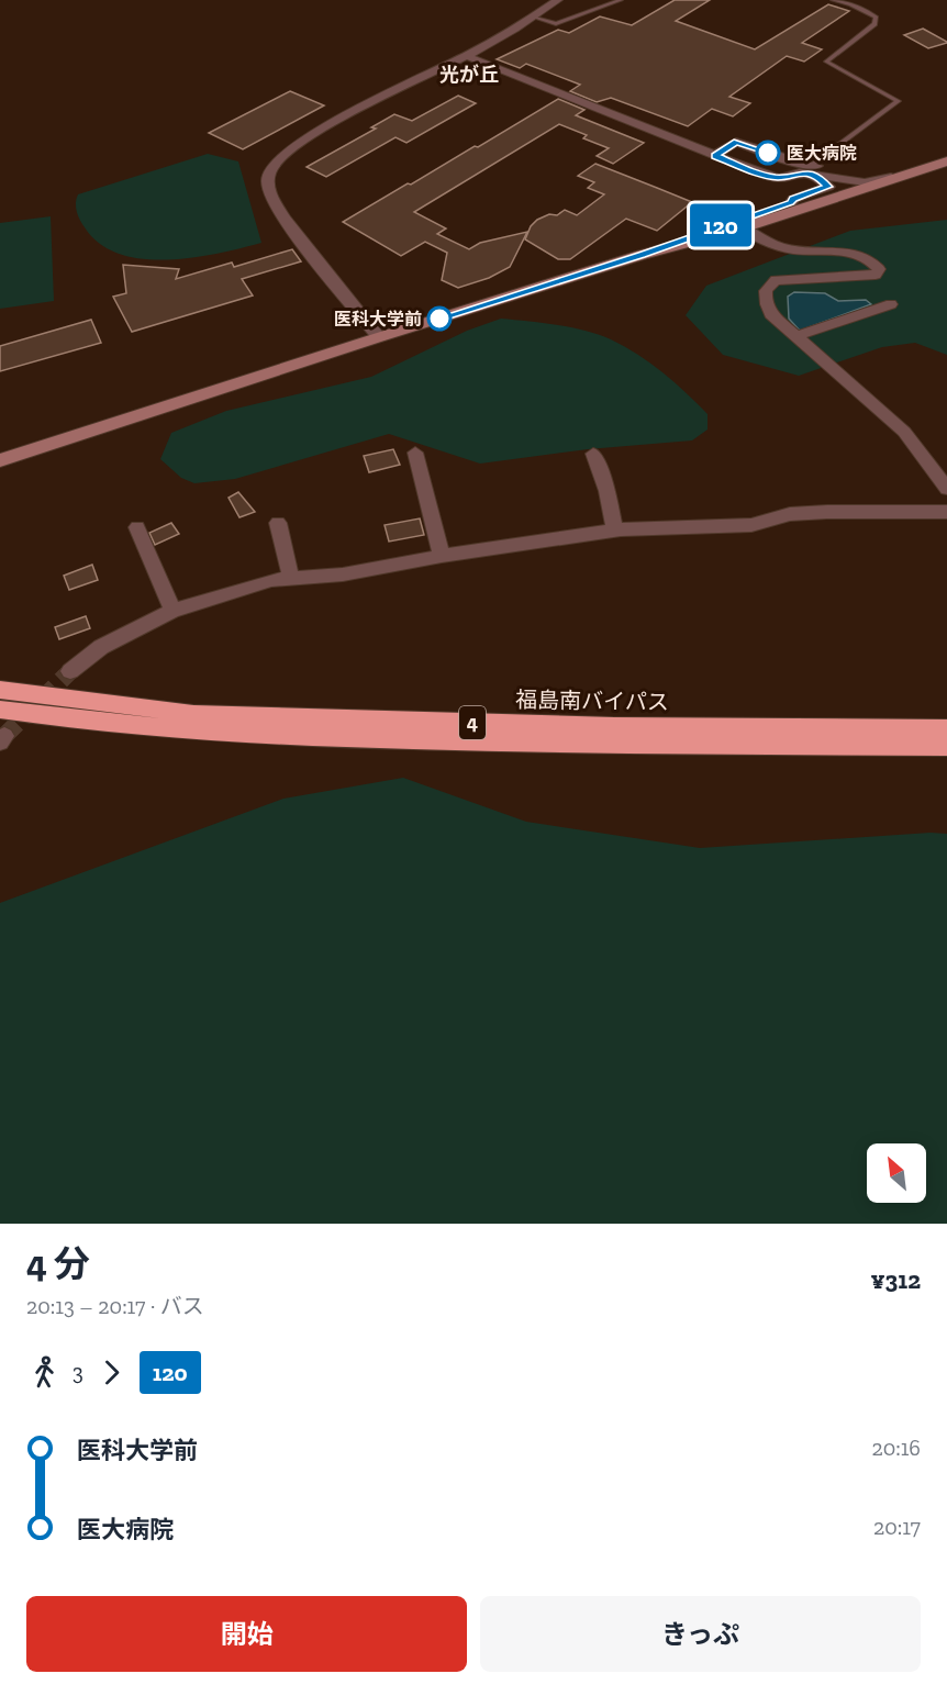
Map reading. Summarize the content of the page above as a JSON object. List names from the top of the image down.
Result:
{
  "streets": {
    "highway": ["福島南バイパス", "4"]
  },
  "districts": ["光が丘"],
  "places": ["医大病院", "医科大学前"],
  "lines": ["bus line 120"],
  "north": "top left",
  "page": {
    "on_map": "120",
    "heading": ["4 分", "20:13 – 20:17 · バス", "¥312"],
    "legs": ["3", "120"],
    "list": [
      {
        "name": "医科大学前",
        "value": "20:16"
      },
      {
        "name": "医大病院",
        "value": "20:17"
      }
    ],
    "buttons": ["開始", "きっぷ"]
  }
}
